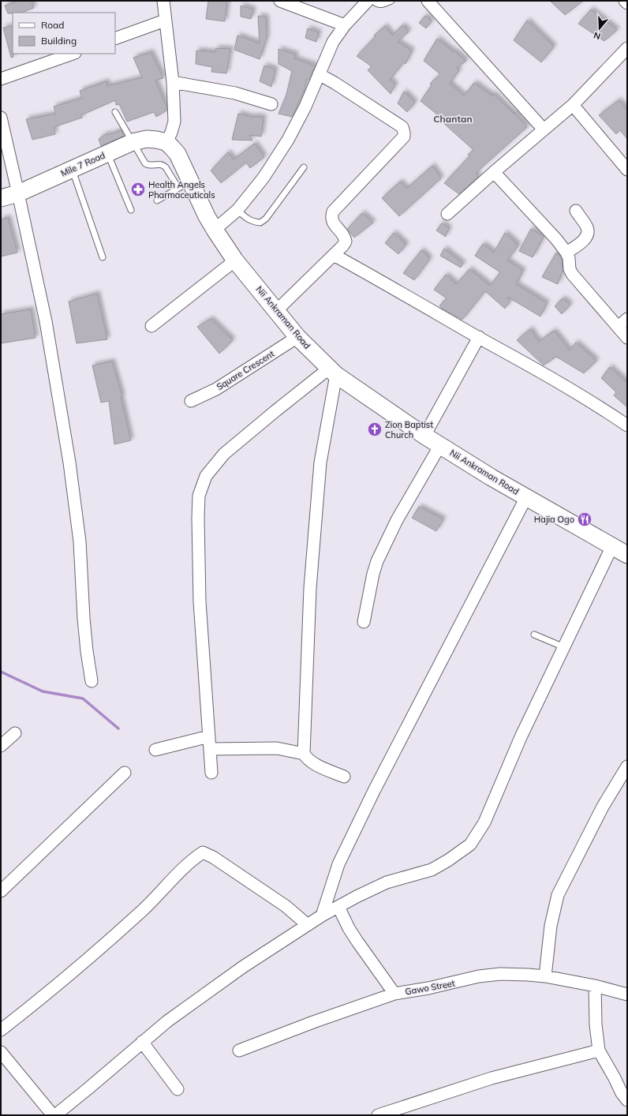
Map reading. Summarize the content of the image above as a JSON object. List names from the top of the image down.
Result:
{
  "streets": {
    "street": [
      "Mile 7 Road",
      "Nii Ankraman Road",
      "Square Crescent",
      "Gawo Street"
    ]
  },
  "crossings": [
    ["Mile 7 Road", "Nii Ankraman Road"],
    ["Nii Ankraman Road", "Square Crescent"]
  ],
  "districts": ["Chantan"],
  "places": {
    "pharmacy": ["Health Angels Pharmaceuticals"],
    "church": ["Zion Baptist Church"],
    "restaurant": ["Hajia Ogo"]
  },
  "legend": ["Road", "Building"],
  "north": "bottom"
}
